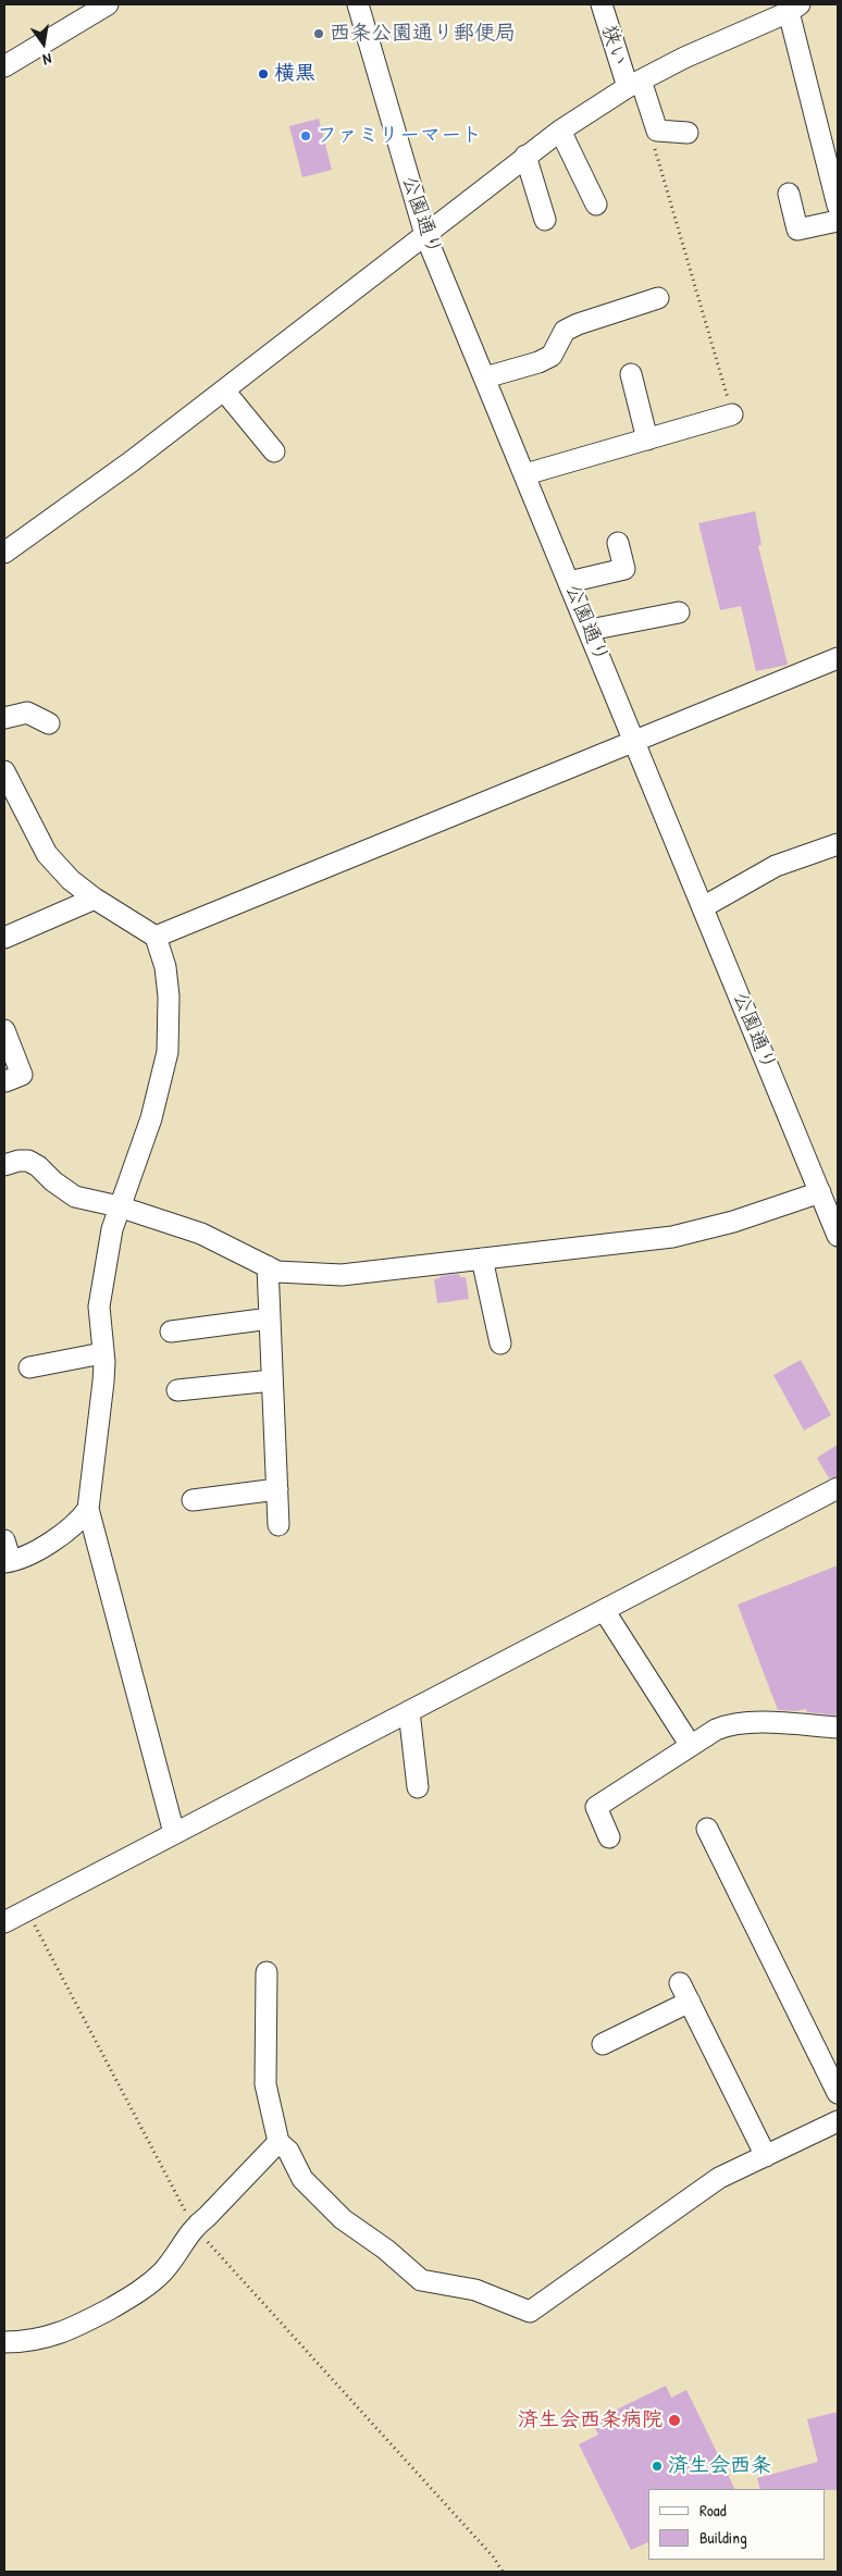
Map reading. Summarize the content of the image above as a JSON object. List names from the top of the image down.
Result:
{
  "streets": {
    "street": ["狭い", "公園通り"]
  },
  "places": [
    "西条公園通り郵便局",
    "横黒",
    "ファミリーマート",
    "済生会西条病院",
    "済生会西条"
  ],
  "legend": ["Road", "Building"],
  "north": "bottom"
}
